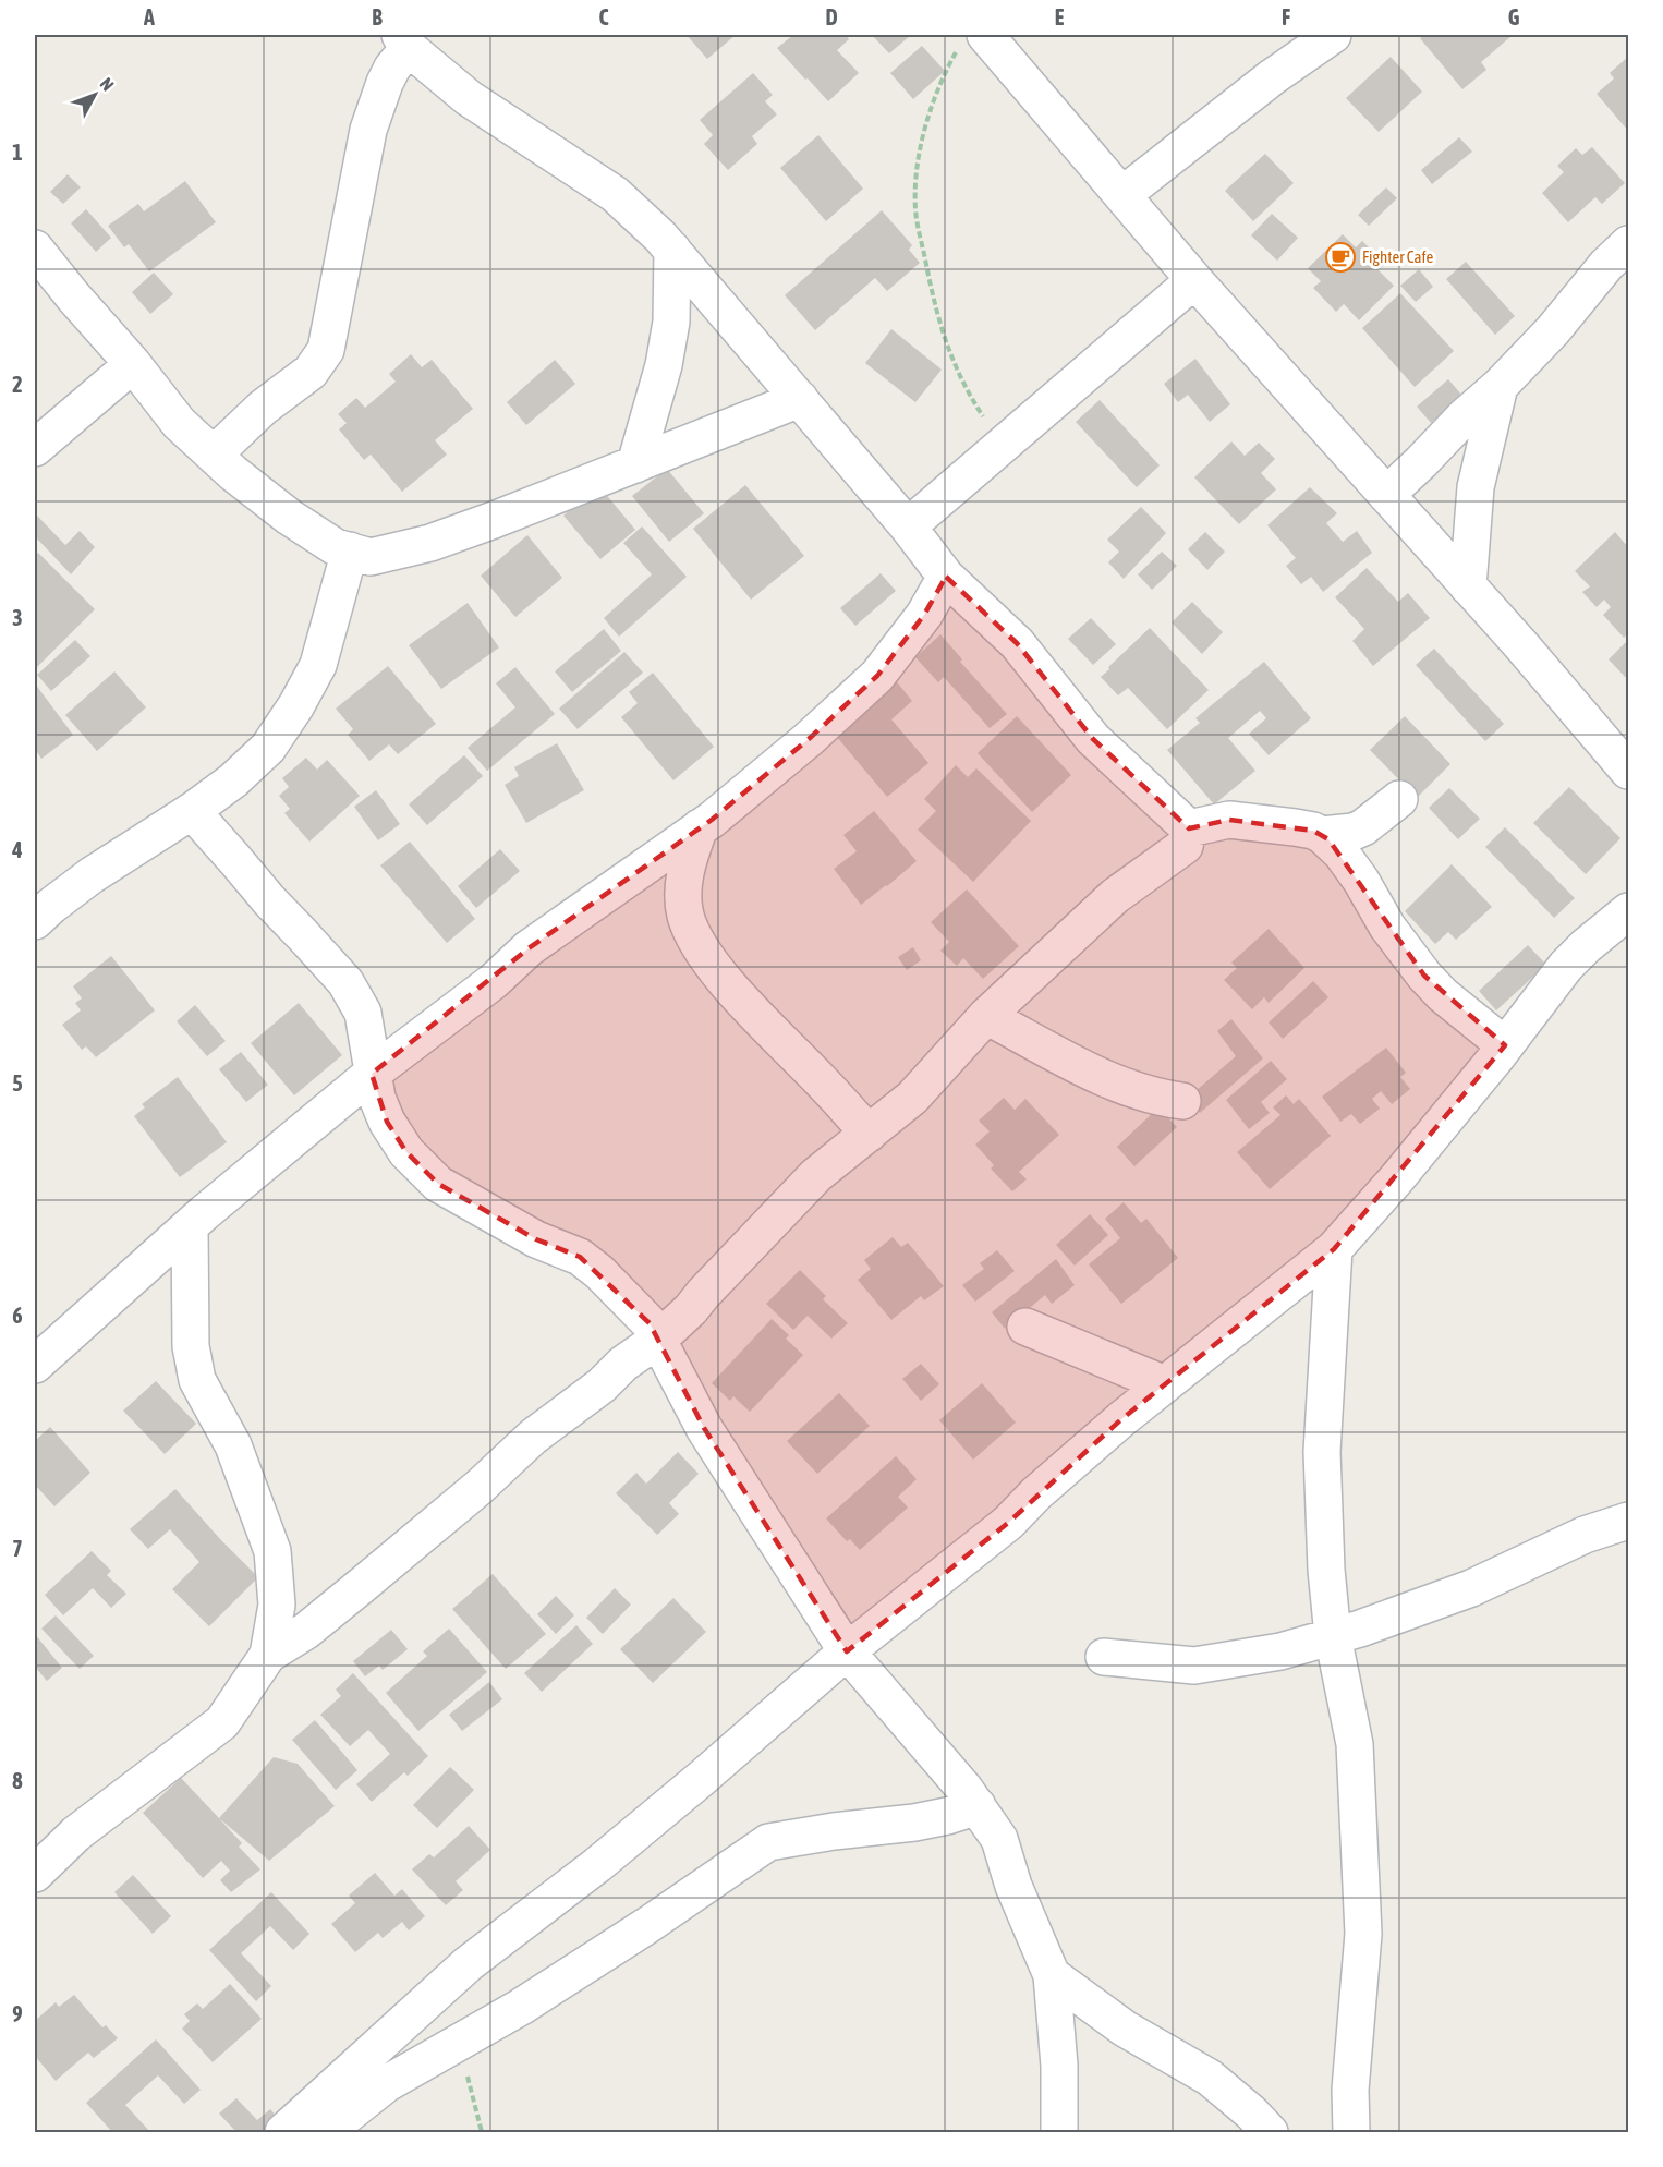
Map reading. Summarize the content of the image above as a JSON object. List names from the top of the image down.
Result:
{
  "places": {
    "cafe": ["Fighter Cafe"]
  },
  "north": "top right",
  "grid": {
    "columns": [
      "A",
      "B",
      "C",
      "D",
      "E",
      "F",
      "G"
    ],
    "rows": [
      "1",
      "2",
      "3",
      "4",
      "5",
      "6",
      "7",
      "8",
      "9"
    ]
  }
}
